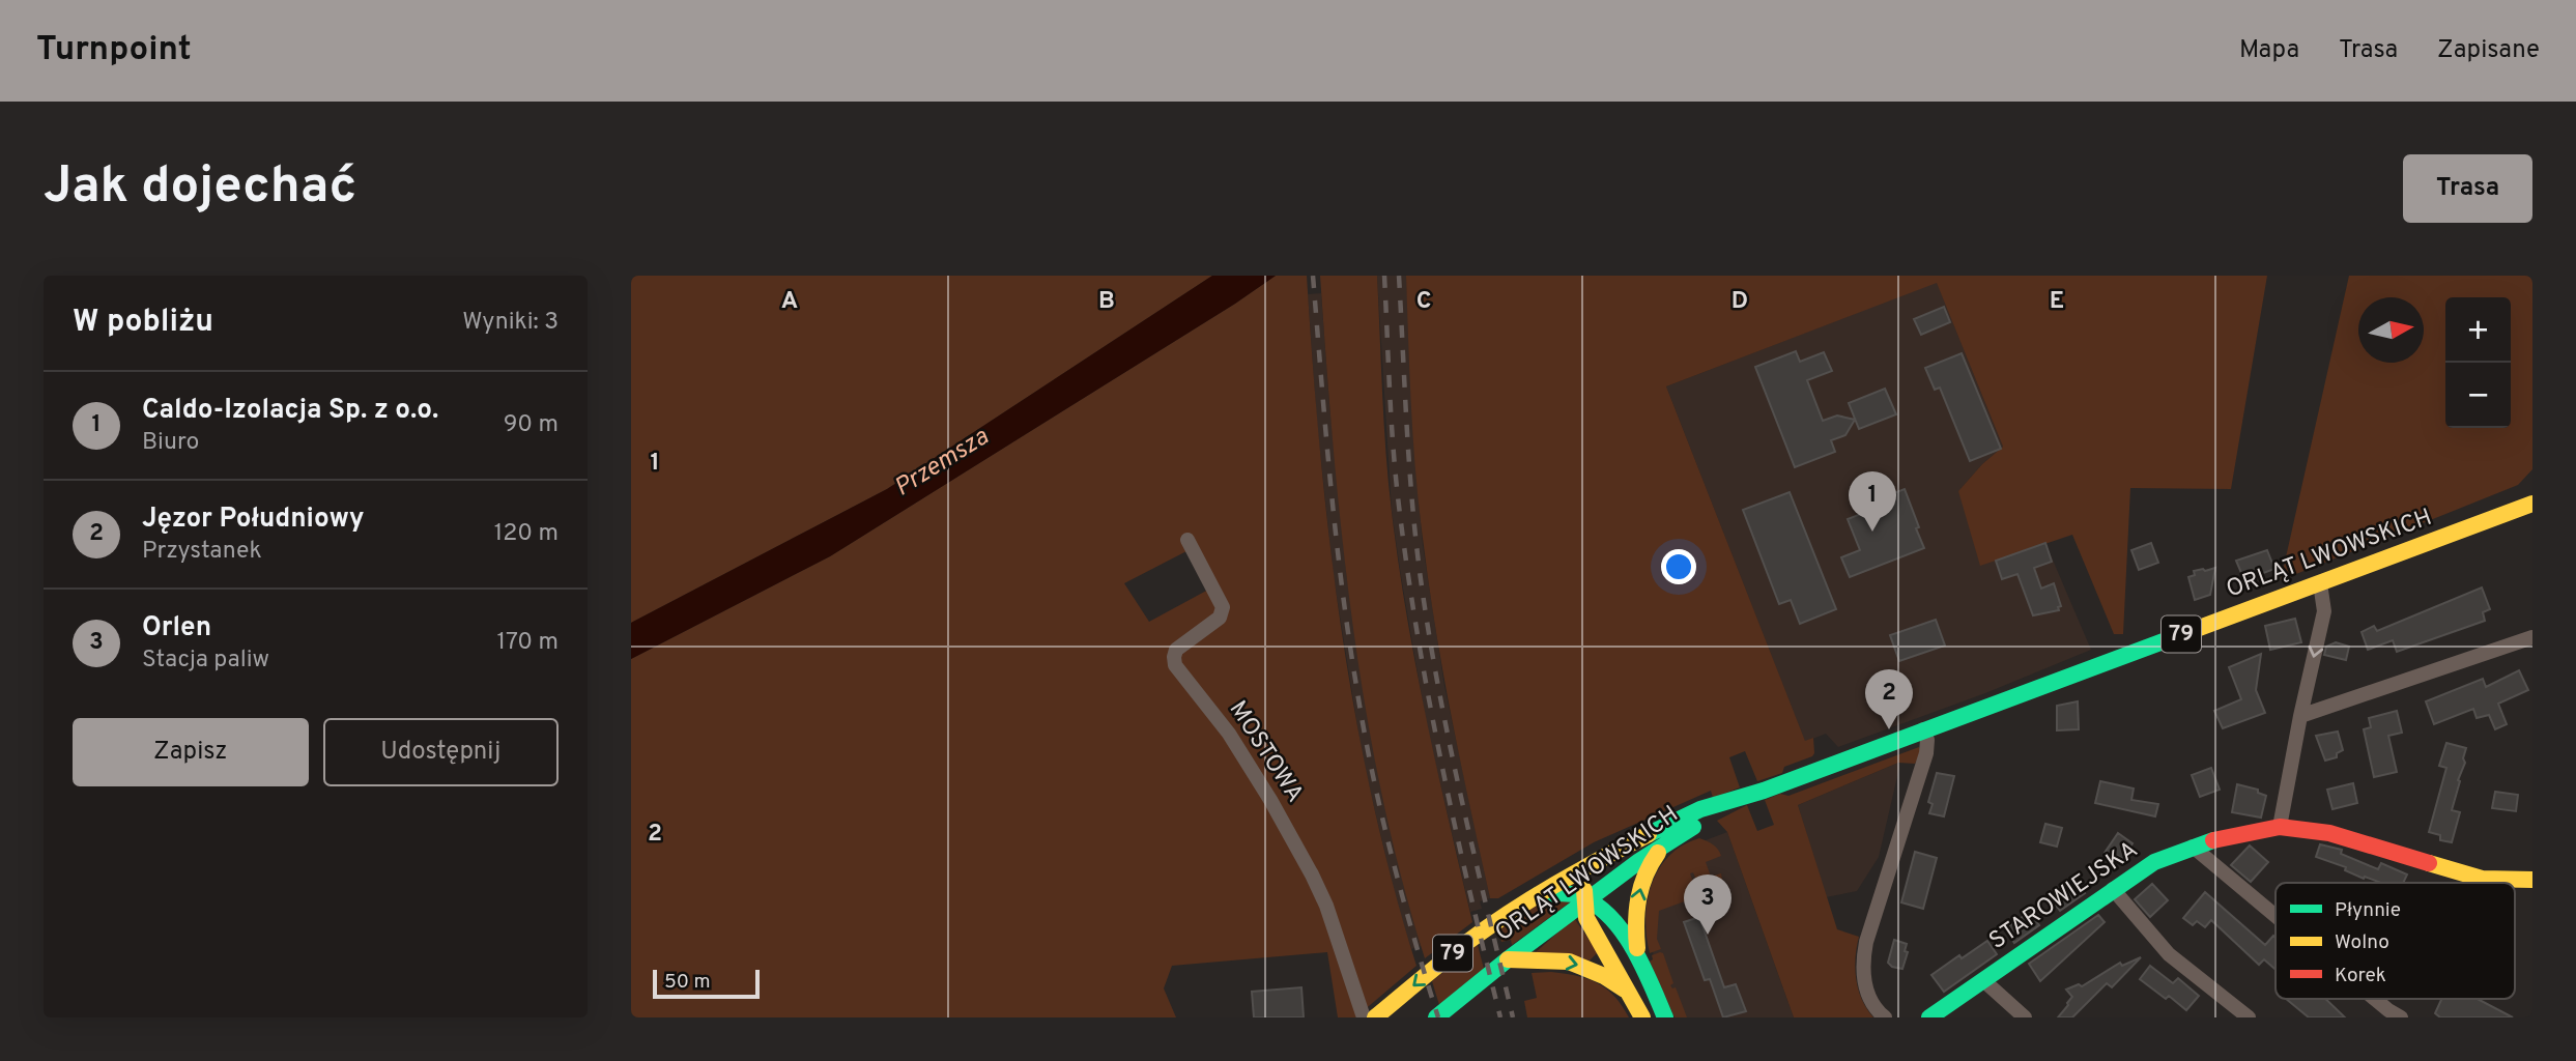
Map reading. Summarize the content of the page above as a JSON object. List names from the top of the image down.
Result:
{
  "streets": {
    "main road": ["ORLĄT LWOWSKICH", "79", "STAROWIEJSKA"],
    "street": ["MOSTOWA"]
  },
  "water": ["Przemsza"],
  "legend": ["Płynnie", "Wolno", "Korek"],
  "scale_bar": "50 m",
  "north": "right",
  "page": {
    "header": "Turnpoint",
    "nav": ["Mapa", "Trasa", "Zapisane"],
    "buttons": [
      "Trasa",
      ["Zapisz", "Udostępnij"]
    ],
    "title": "Jak dojechać",
    "heading": ["W pobliżu", "Wyniki: 3"],
    "map_buttons": ["+", "−"],
    "list": [
      {
        "mark": "1",
        "name": "Caldo-Izolacja Sp. z o.o.",
        "note": "Biuro",
        "value": "90 m"
      },
      {
        "mark": "2",
        "name": "Jęzor Południowy",
        "note": "Przystanek",
        "value": "120 m"
      },
      {
        "mark": "3",
        "name": "Orlen",
        "note": "Stacja paliw",
        "value": "170 m"
      }
    ],
    "pins": ["1", "2", "3"],
    "scale": "50 m"
  },
  "grid": {
    "columns": [
      "A",
      "B",
      "C",
      "D",
      "E"
    ],
    "rows": ["1", "2"]
  }
}
